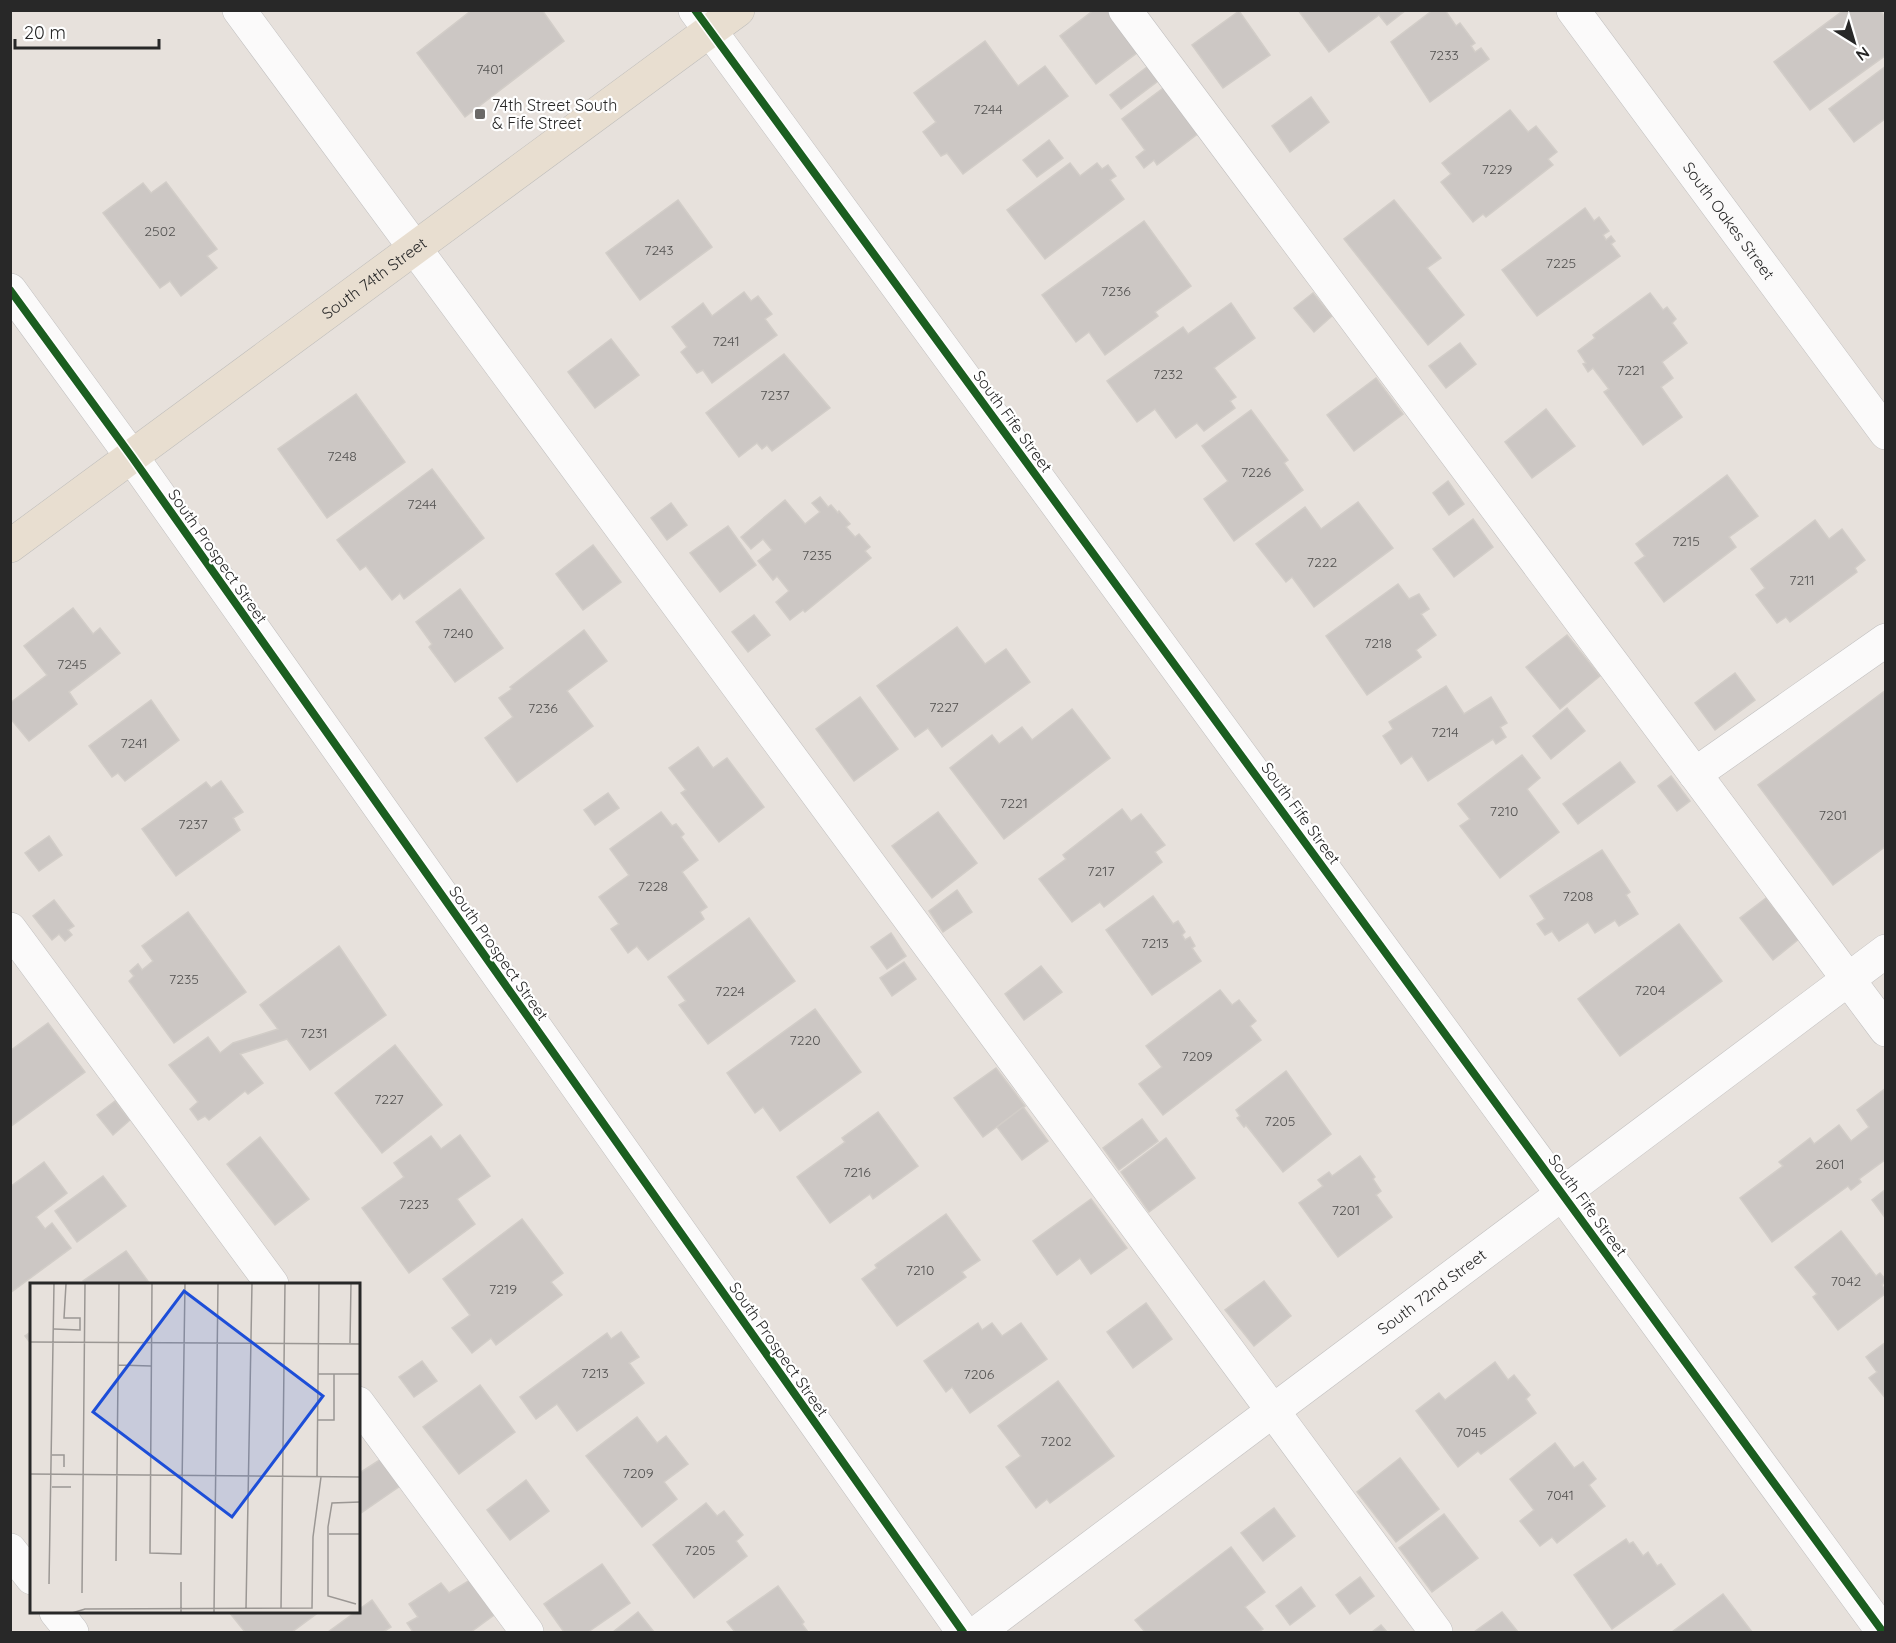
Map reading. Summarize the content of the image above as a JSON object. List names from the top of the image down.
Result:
{
  "streets": {
    "main road": ["South 74th Street"],
    "street": [
      "South Oakes Street",
      "South Fife Street",
      "South Prospect Street",
      "South 72nd Street"
    ]
  },
  "crossings": [
    ["South 74th Street", "South Fife Street"],
    ["South 74th Street", "South Prospect Street"],
    ["South Fife Street", "South 72nd Street"]
  ],
  "places": {
    "transit": ["74th Street South & Fife Street"]
  },
  "house_numbers": [
    "7233",
    "7401",
    "7244",
    "7229",
    "2502",
    "7243",
    "7225",
    "7236",
    "7241",
    "7221",
    "7232",
    "7237",
    "7248",
    "7226",
    "7244",
    "7215",
    "7235",
    "7222",
    "7211",
    "7240",
    "7218",
    "7245",
    "7227",
    "7236",
    "7214",
    "7241",
    "7221",
    "7210",
    "7201",
    "7237",
    "7217",
    "7228",
    "7208",
    "7213",
    "7235",
    "7204",
    "7224",
    "7231",
    "7220",
    "7209",
    "7227",
    "7205",
    "2601",
    "7216",
    "7223",
    "7201",
    "7210",
    "7042",
    "7219",
    "7213",
    "7206",
    "7045",
    "7202",
    "7209",
    "7041",
    "7205"
  ],
  "scale_bar": "20 m",
  "north": "bottom right"
}
